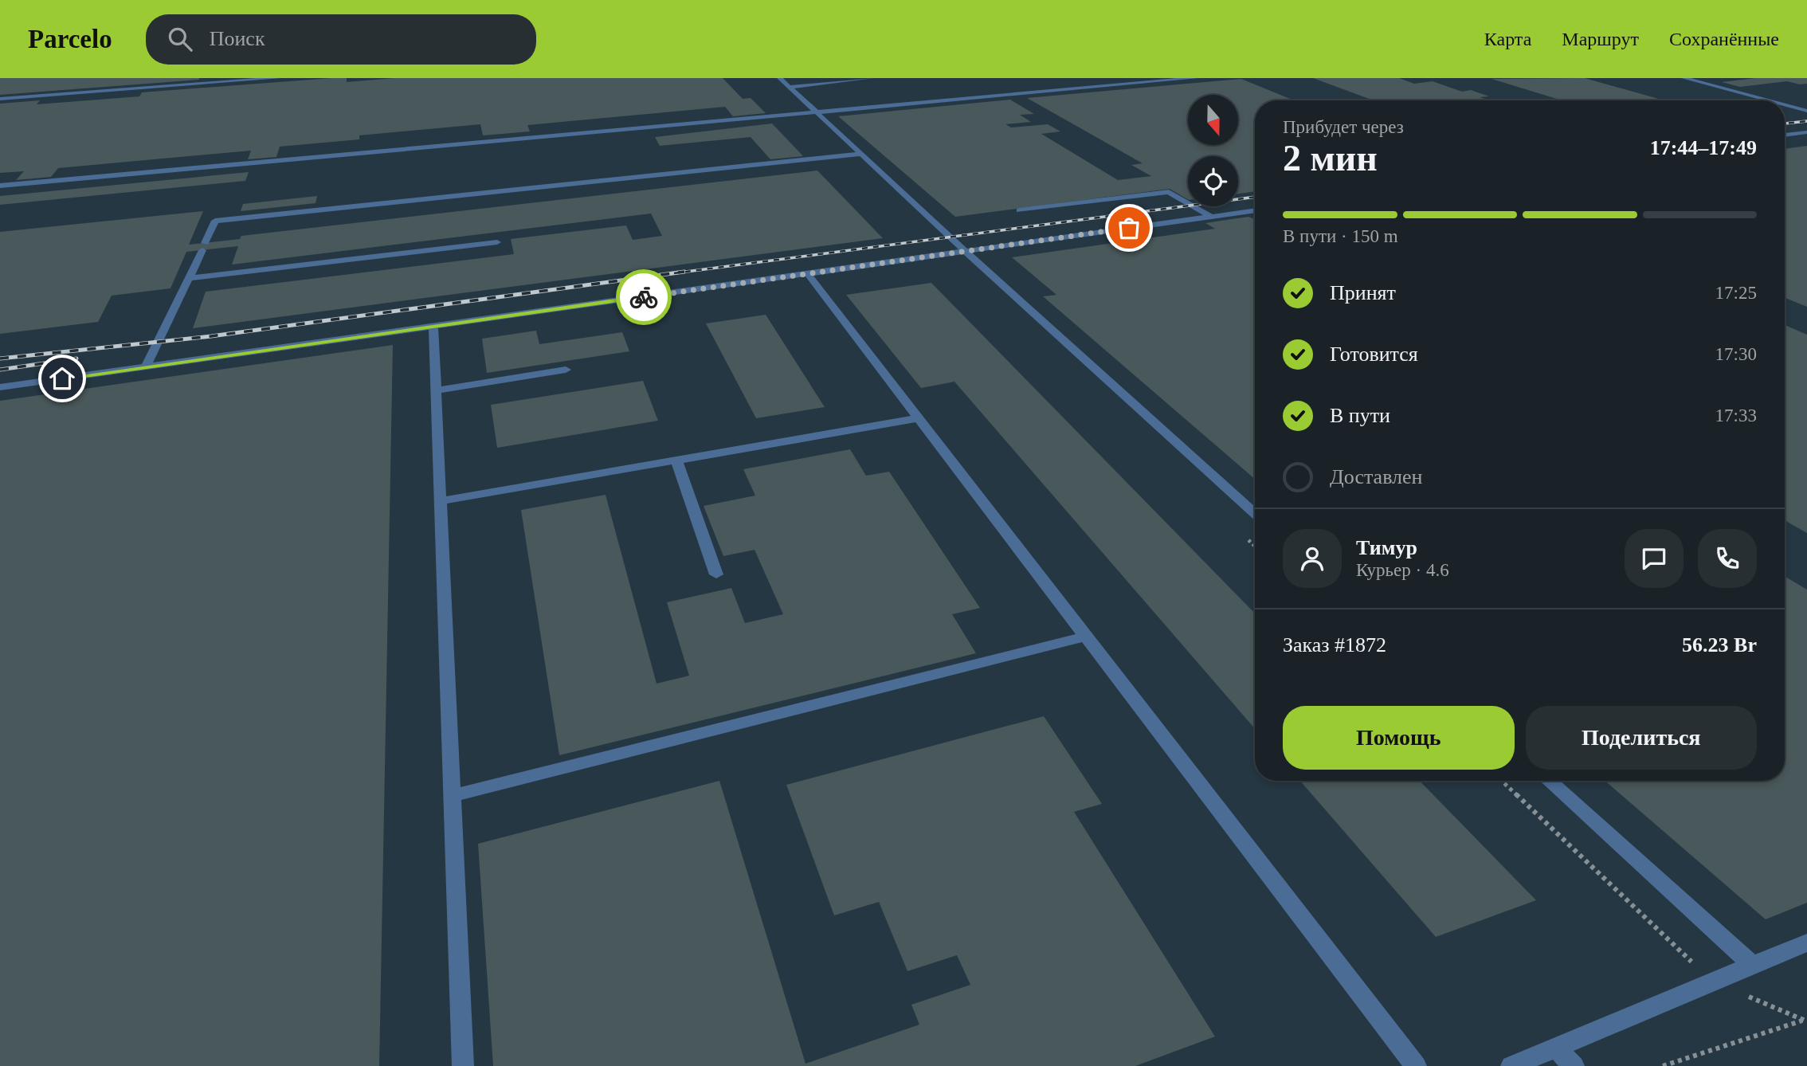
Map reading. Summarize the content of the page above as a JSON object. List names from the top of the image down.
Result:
{
  "north": "bottom",
  "page": {
    "header": "Parcelo",
    "search": "Поиск",
    "nav": ["Карта", "Маршрут", "Сохранённые"],
    "heading": ["2 мин", "Прибудет через", "17:44–17:49"],
    "panel": [
      "Тимур",
      "Курьер · 4.6",
      "Заказ #1872",
      "56.23 Br"
    ],
    "bar": "В пути · 150 m",
    "list": [
      ["Принят", "17:25"],
      ["Готовится", "17:30"],
      ["В пути", "17:33"],
      "Доставлен"
    ],
    "buttons": ["Помощь", "Поделиться"]
  }
}
